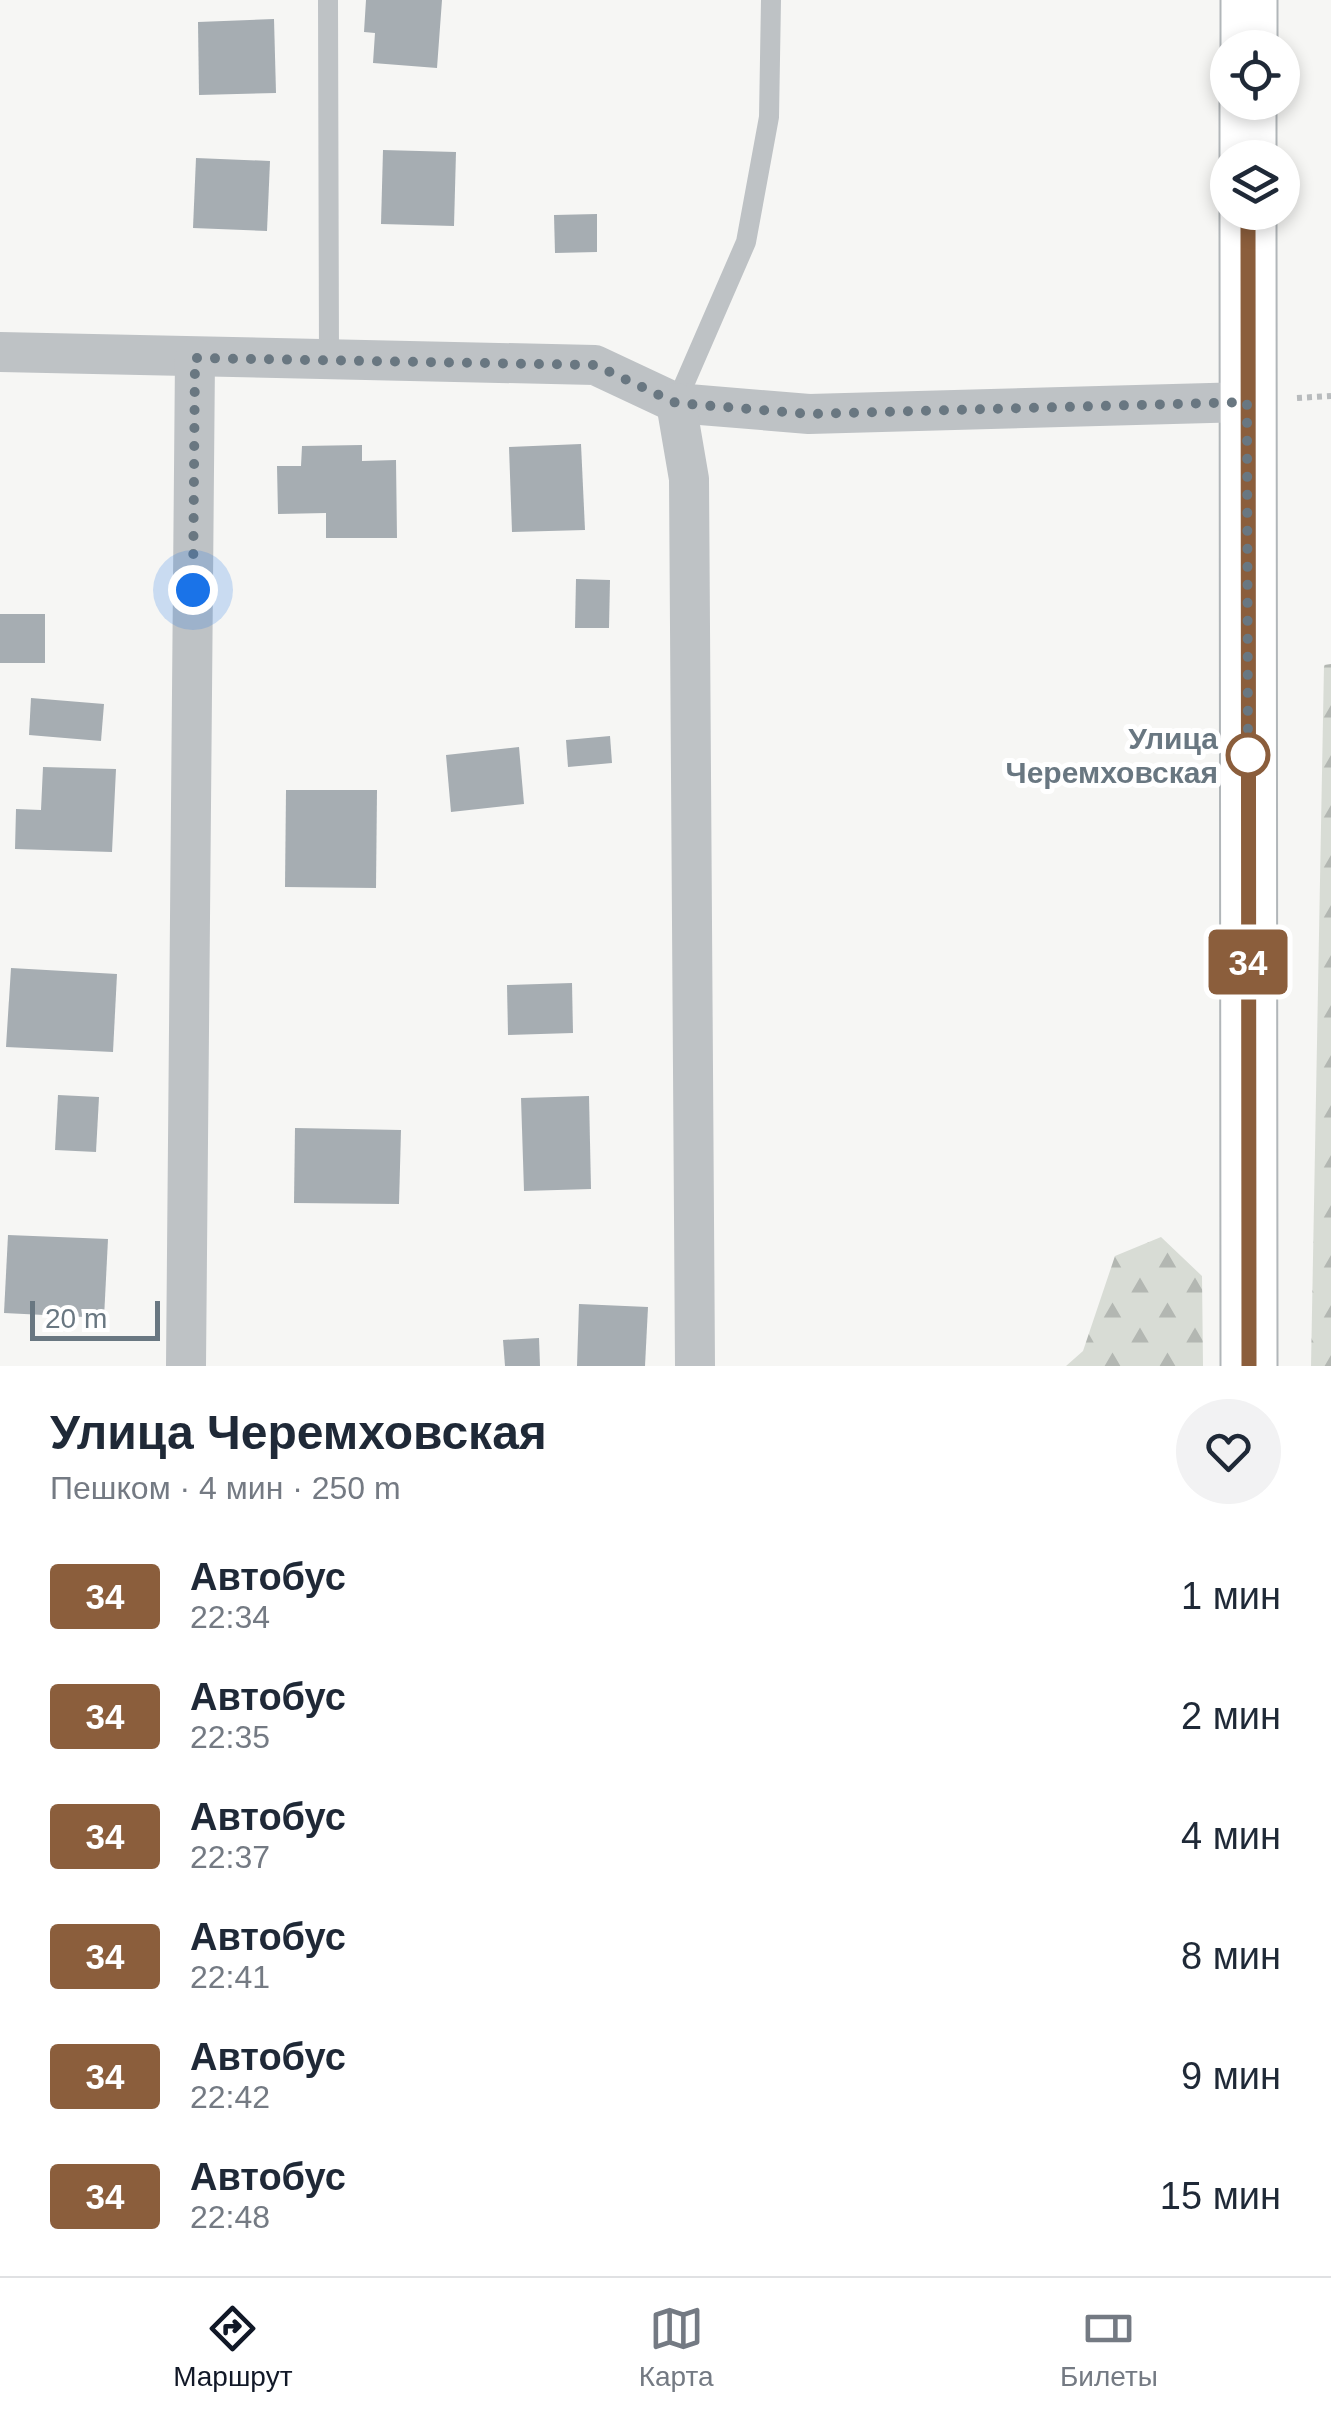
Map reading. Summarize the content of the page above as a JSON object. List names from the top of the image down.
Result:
{
  "places": ["Улица Черемховская"],
  "lines": ["bus line 34"],
  "scale_bar": "20 m",
  "page": {
    "on_map": "34",
    "scale": "20 m",
    "heading": ["Улица Черемховская", "Пешком · 4 мин · 250 m"],
    "list": [
      {
        "mark": "34",
        "name": "Автобус",
        "note": "22:34",
        "value": "1 мин"
      },
      {
        "mark": "34",
        "name": "Автобус",
        "note": "22:35",
        "value": "2 мин"
      },
      {
        "mark": "34",
        "name": "Автобус",
        "note": "22:37",
        "value": "4 мин"
      },
      {
        "mark": "34",
        "name": "Автобус",
        "note": "22:41",
        "value": "8 мин"
      },
      {
        "mark": "34",
        "name": "Автобус",
        "note": "22:42",
        "value": "9 мин"
      },
      {
        "mark": "34",
        "name": "Автобус",
        "note": "22:48",
        "value": "15 мин"
      }
    ],
    "tabs": ["Маршрут", "Карта", "Билеты"]
  }
}
